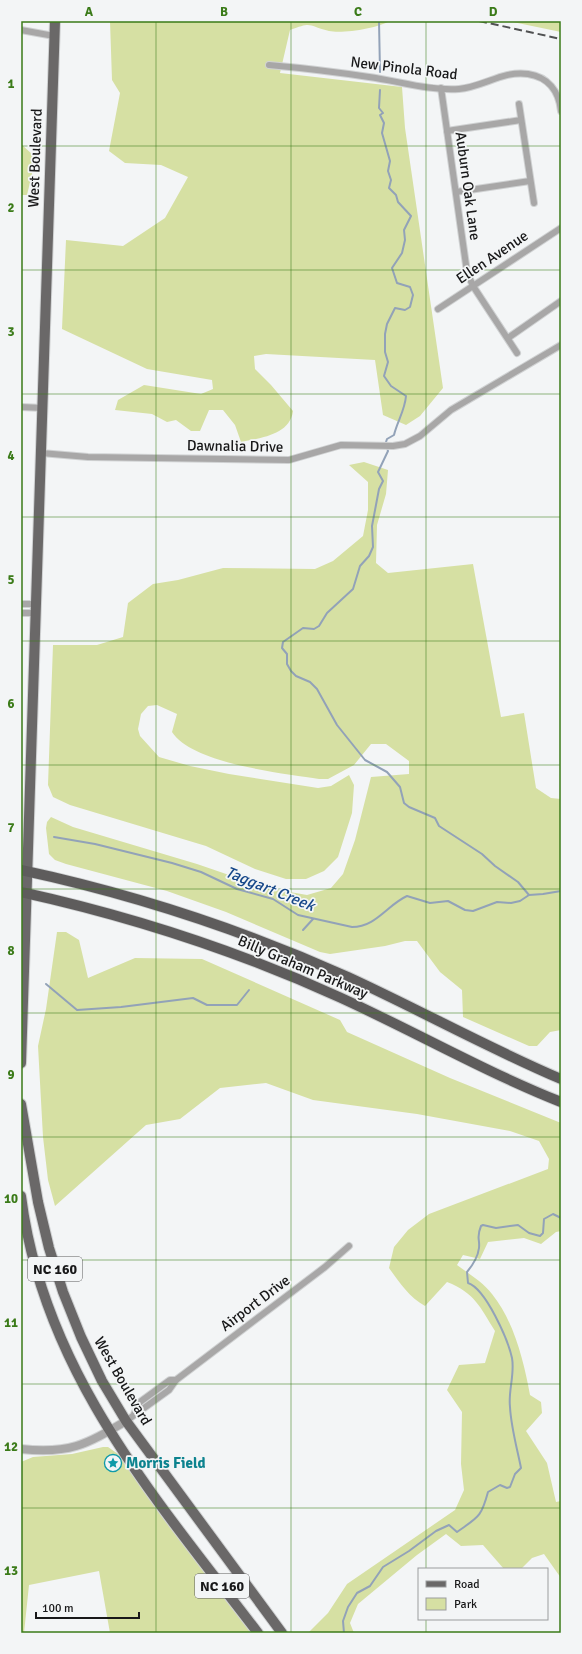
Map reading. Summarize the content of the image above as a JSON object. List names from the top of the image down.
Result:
{
  "streets": {
    "highway": ["Billy Graham Parkway"],
    "main road": ["West Boulevard", "NC 160"],
    "street": [
      "New Pinola Road",
      "Auburn Oak Lane",
      "Ellen Avenue",
      "Dawnalia Drive",
      "Airport Drive"
    ]
  },
  "crossings": [
    ["New Pinola Road", "Auburn Oak Lane"],
    ["West Boulevard", "Dawnalia Drive"],
    ["West Boulevard", "Billy Graham Parkway"],
    ["West Boulevard", "Airport Drive"],
    ["Auburn Oak Lane", "Ellen Avenue"],
    ["NC 160", "Airport Drive"]
  ],
  "water": ["Taggart Creek"],
  "places": {
    "place": ["Morris Field"]
  },
  "legend": ["Road", "Park"],
  "scale_bar": "100 m",
  "grid": {
    "columns": [
      "A",
      "B",
      "C",
      "D"
    ],
    "rows": [
      "1",
      "2",
      "3",
      "4",
      "5",
      "6",
      "7",
      "8",
      "9",
      "10",
      "11",
      "12",
      "13"
    ]
  }
}
